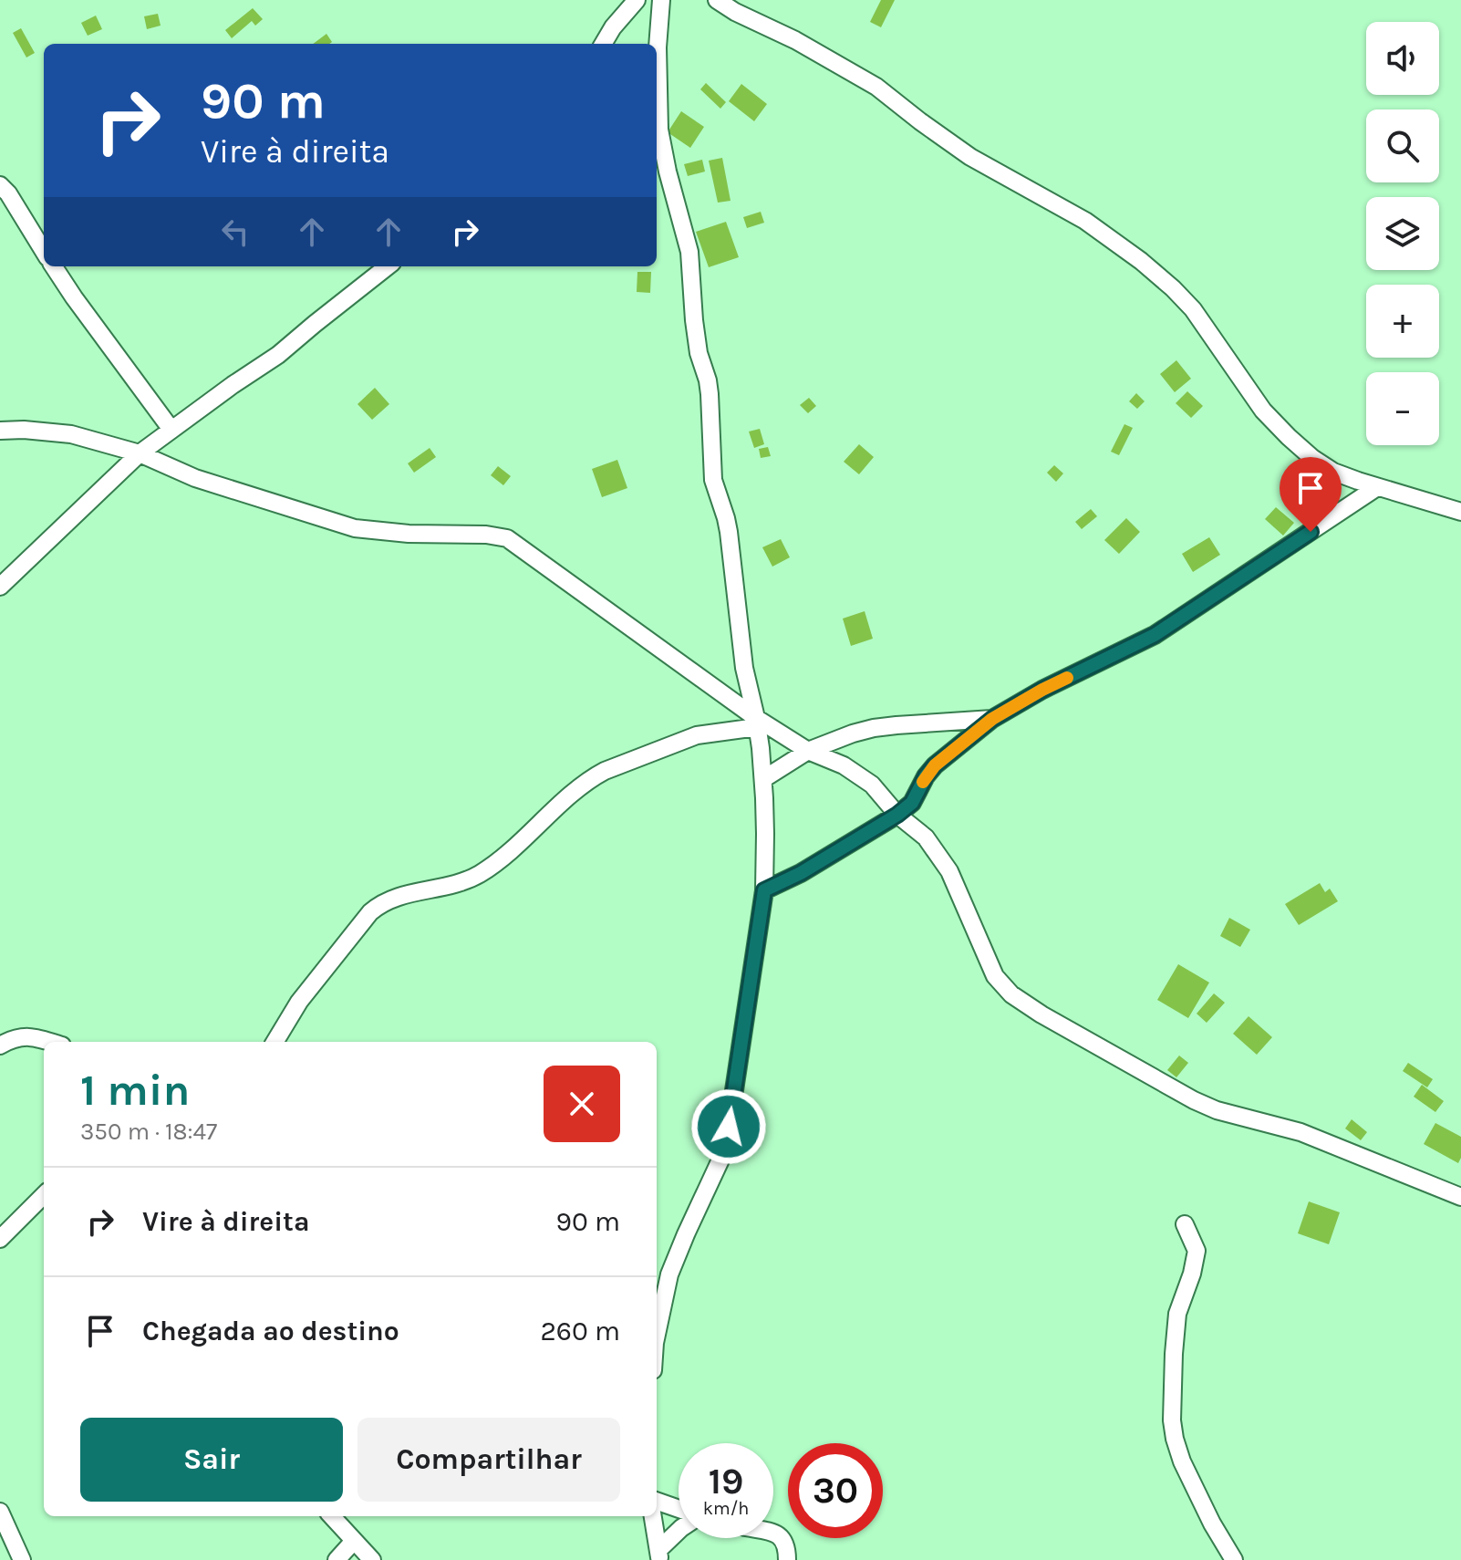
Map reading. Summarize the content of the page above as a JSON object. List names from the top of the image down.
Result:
{
  "page": {
    "map_buttons": ["+", "−"],
    "turn": ["90 m", "Vire à direita"],
    "heading": ["1 min", "350 m · 18:47"],
    "list": [
      {
        "name": "Vire à direita",
        "value": "90 m"
      },
      {
        "name": "Chegada ao destino",
        "value": "260 m"
      }
    ],
    "buttons": ["Sair", "Compartilhar"],
    "speed": "19 km/h",
    "limit": "30"
  }
}
